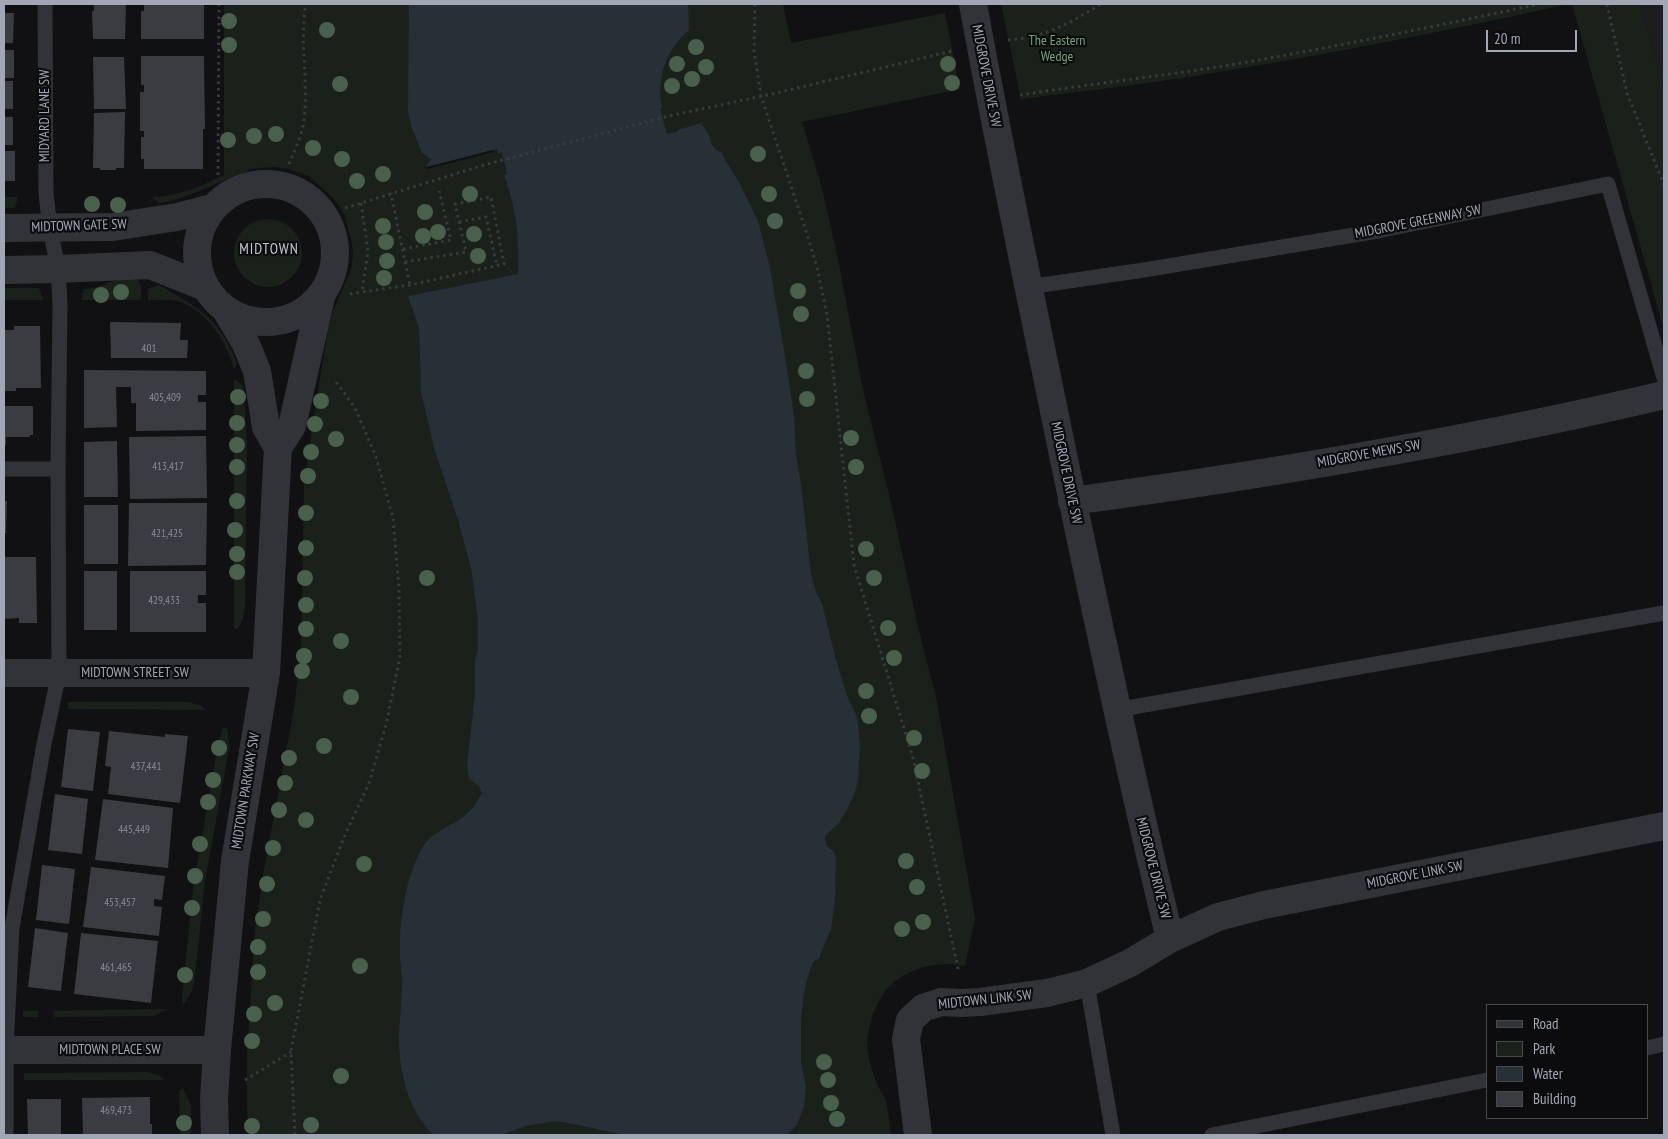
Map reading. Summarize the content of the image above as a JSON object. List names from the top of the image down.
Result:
{
  "streets": {
    "street": [
      "MIDGROVE DRIVE SW",
      "MIDTOWN GATE SW",
      "MIDGROVE MEWS SW",
      "MIDTOWN STREET SW",
      "MIDTOWN PARKWAY SW",
      "MIDGROVE LINK SW",
      "MIDTOWN LINK SW",
      "MIDTOWN PLACE SW"
    ],
    "lane": ["MIDYARD LANE SW", "MIDGROVE GREENWAY SW"]
  },
  "crossings": [
    ["MIDGROVE DRIVE SW", "MIDGROVE GREENWAY SW"],
    ["MIDGROVE DRIVE SW", "MIDGROVE MEWS SW"],
    ["MIDGROVE DRIVE SW", "MIDGROVE LINK SW"],
    ["MIDGROVE DRIVE SW", "MIDTOWN LINK SW"],
    ["MIDYARD LANE SW", "MIDTOWN GATE SW"],
    ["MIDYARD LANE SW", "MIDTOWN STREET SW"],
    ["MIDYARD LANE SW", "MIDTOWN PLACE SW"],
    ["MIDTOWN GATE SW", "MIDTOWN PARKWAY SW"],
    ["MIDTOWN STREET SW", "MIDTOWN PARKWAY SW"],
    ["MIDTOWN PARKWAY SW", "MIDTOWN PLACE SW"],
    ["MIDGROVE LINK SW", "MIDTOWN LINK SW"]
  ],
  "districts": ["MIDTOWN"],
  "parks": ["The Eastern Wedge"],
  "house_numbers": [
    "401",
    "405,409",
    "413,417",
    "421,425",
    "429,433",
    "437,441",
    "445,449",
    "453,457",
    "461,465",
    "469,473"
  ],
  "legend": [
    "Road",
    "Park",
    "Water",
    "Building"
  ],
  "scale_bar": "20 m"
}
